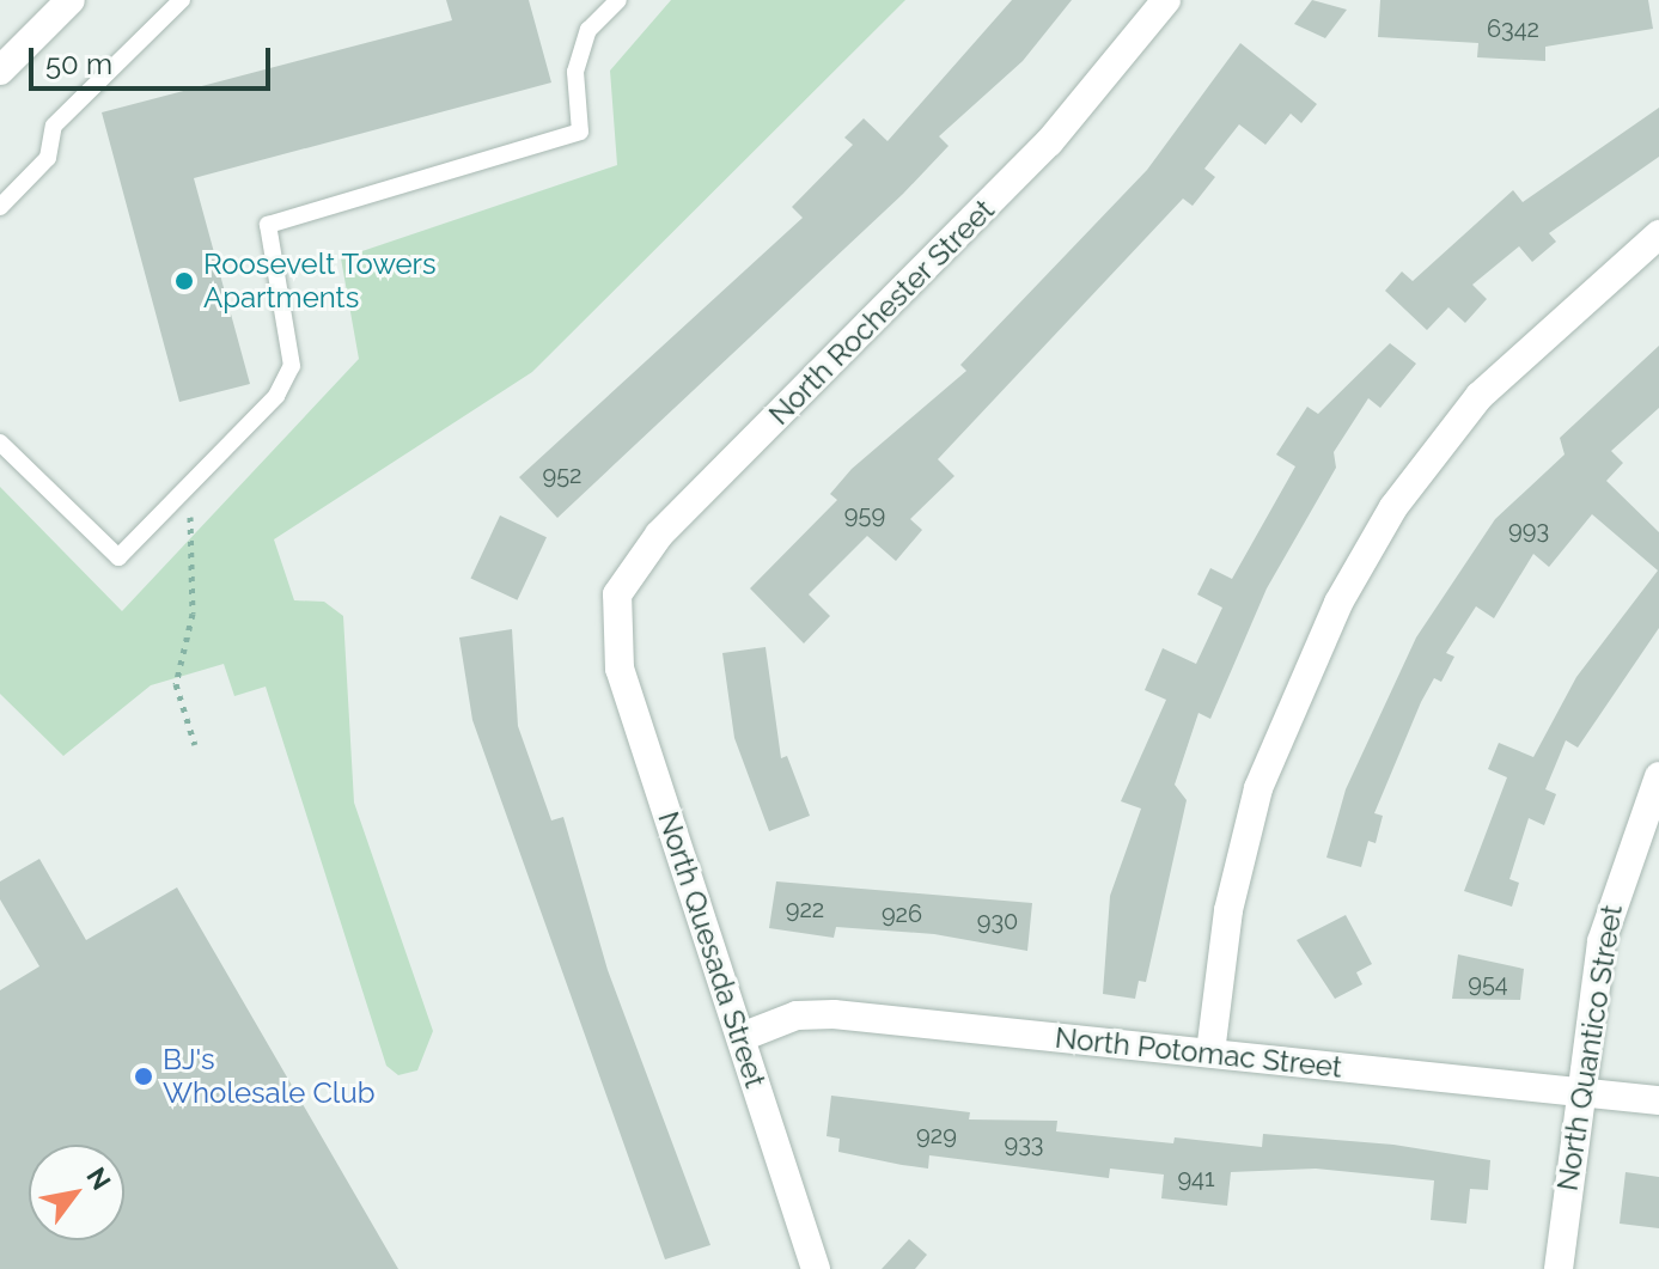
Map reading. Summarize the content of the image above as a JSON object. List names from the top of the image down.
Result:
{
  "streets": {
    "street": [
      "North Rochester Street",
      "North Quesada Street",
      "North Quantico Street",
      "North Potomac Street"
    ]
  },
  "crossings": [
    ["North Rochester Street", "North Quesada Street"],
    ["North Quesada Street", "North Potomac Street"],
    ["North Quantico Street", "North Potomac Street"]
  ],
  "places": ["Roosevelt Towers Apartments", "BJ's Wholesale Club"],
  "house_numbers": [
    "6342",
    "952",
    "959",
    "993",
    "922",
    "926",
    "930",
    "954",
    "929",
    "933",
    "941"
  ],
  "scale_bar": "50 m",
  "north": "top right"
}
